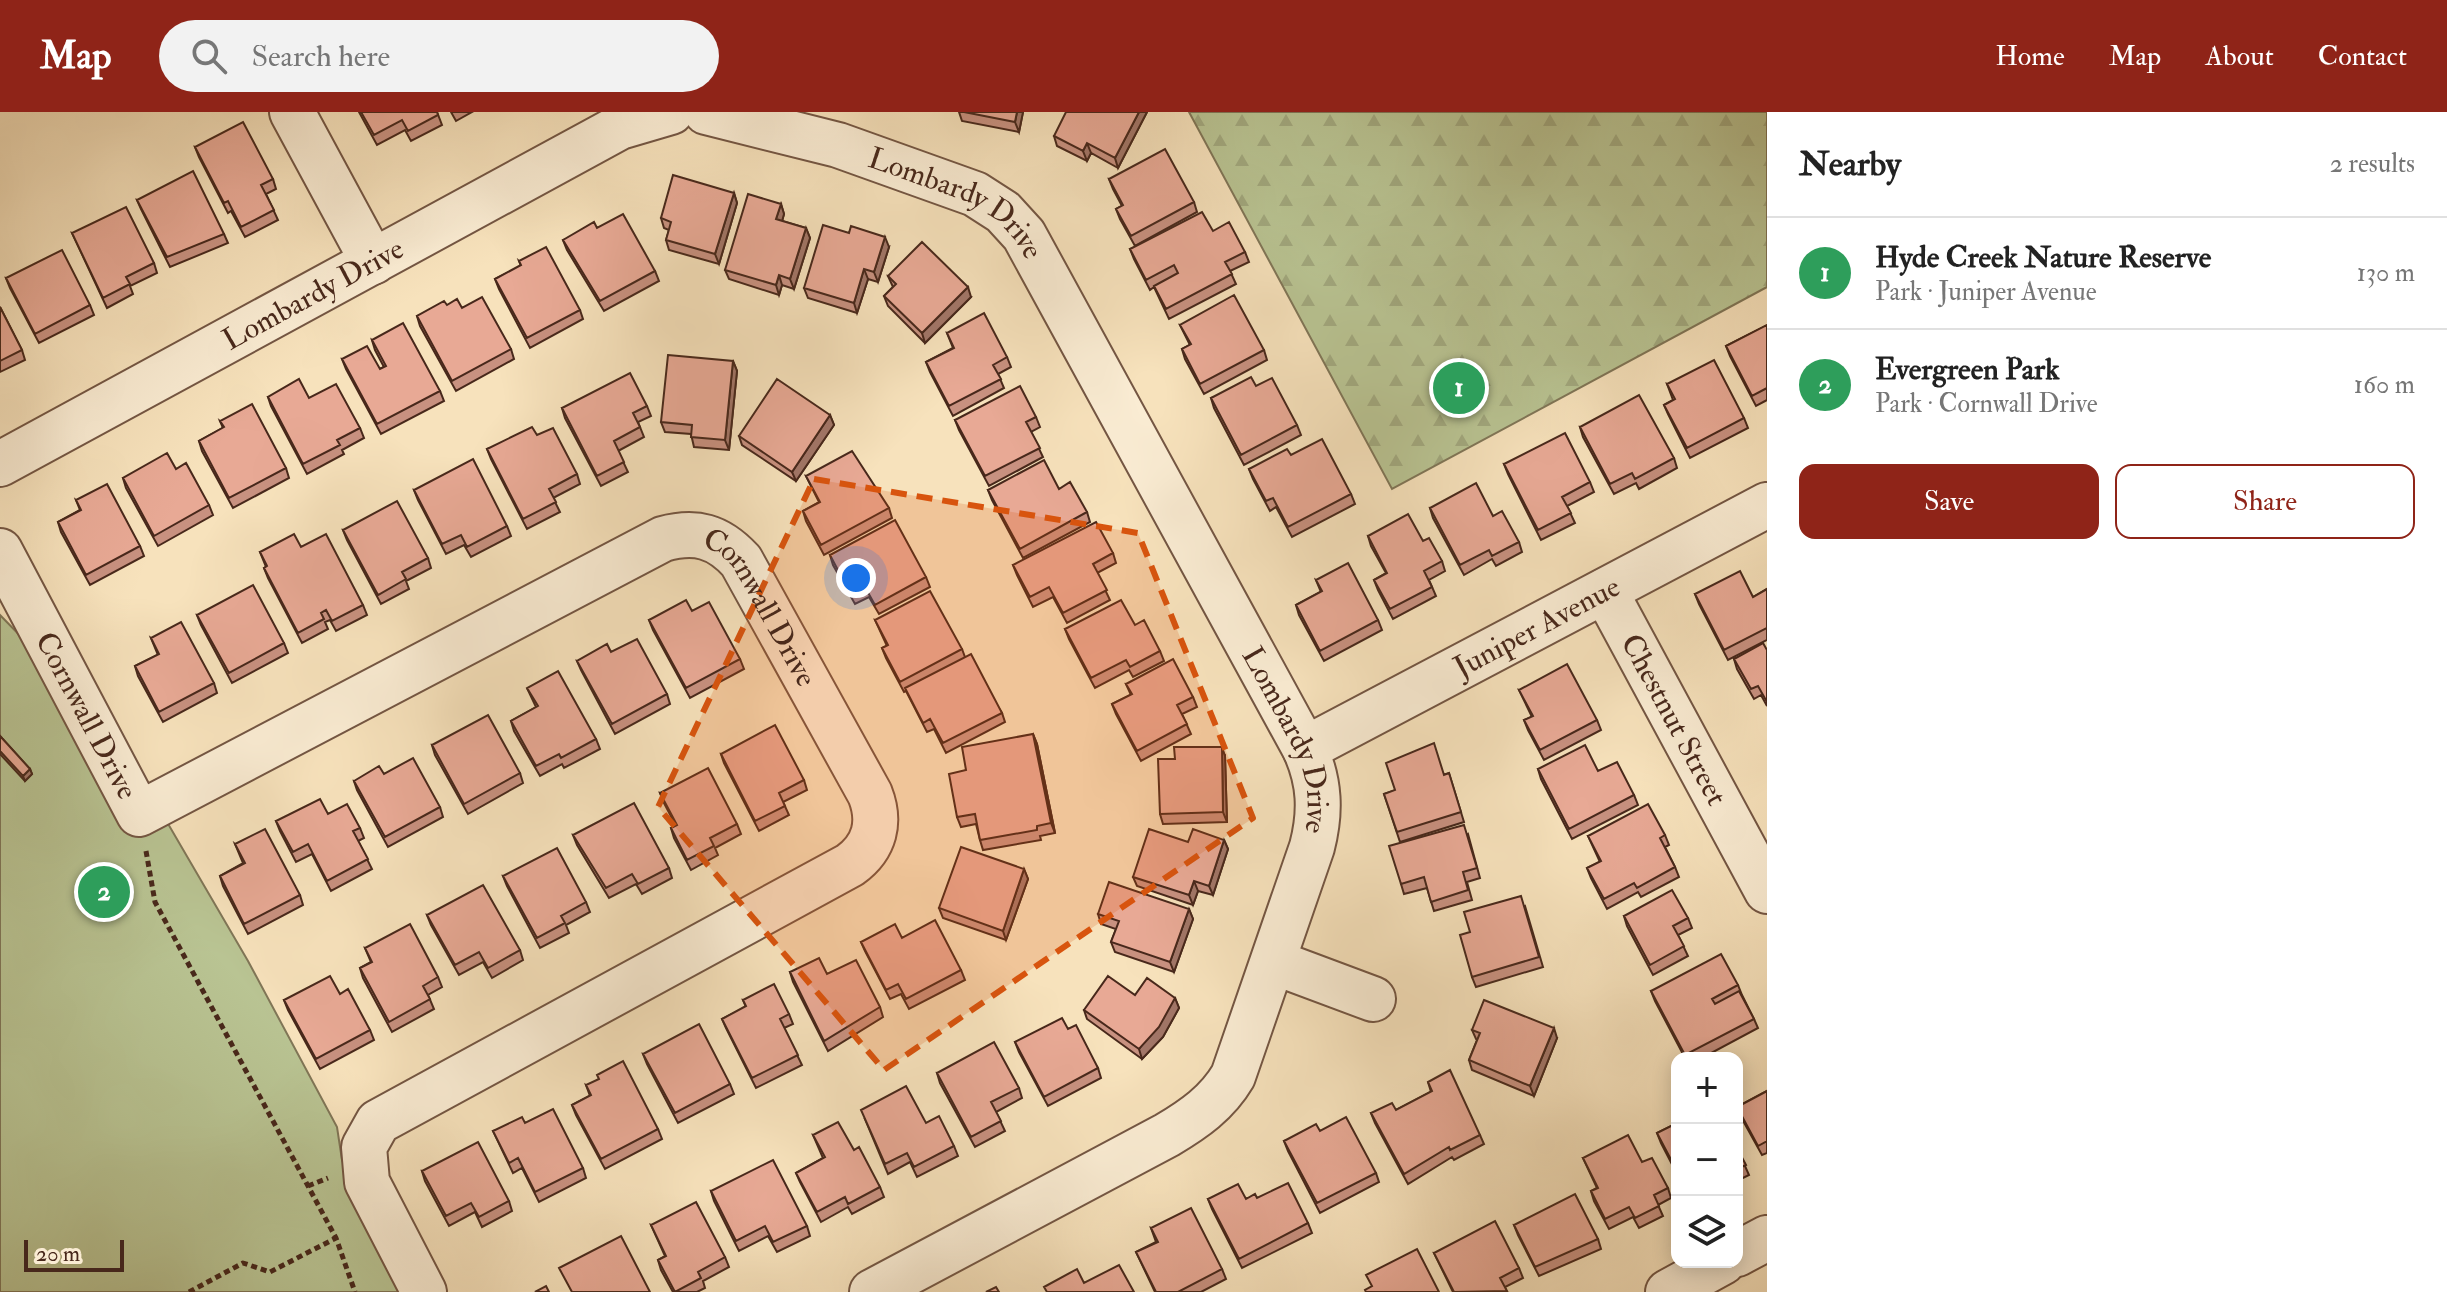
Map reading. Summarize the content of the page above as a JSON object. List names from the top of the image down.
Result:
{
  "streets": {
    "street": [
      "Lombardy Drive",
      "Cornwall Drive",
      "Juniper Avenue",
      "Chestnut Street"
    ]
  },
  "crossings": [
    ["Lombardy Drive", "Juniper Avenue"],
    ["Juniper Avenue", "Chestnut Street"]
  ],
  "scale_bar": "20 m",
  "page": {
    "header": "Map",
    "search": "Search here",
    "nav": [
      "Home",
      "Map",
      "About",
      "Contact"
    ],
    "heading": ["Nearby", "2 results"],
    "list": [
      {
        "mark": "1",
        "name": "Hyde Creek Nature Reserve",
        "note": "Park · Juniper Avenue",
        "value": "130 m"
      },
      {
        "mark": "2",
        "name": "Evergreen Park",
        "note": "Park · Cornwall Drive",
        "value": "160 m"
      }
    ],
    "pins": ["1", "2"],
    "buttons": ["Save", "Share"],
    "map_buttons": ["+", "−"],
    "scale": "20 m"
  }
}
